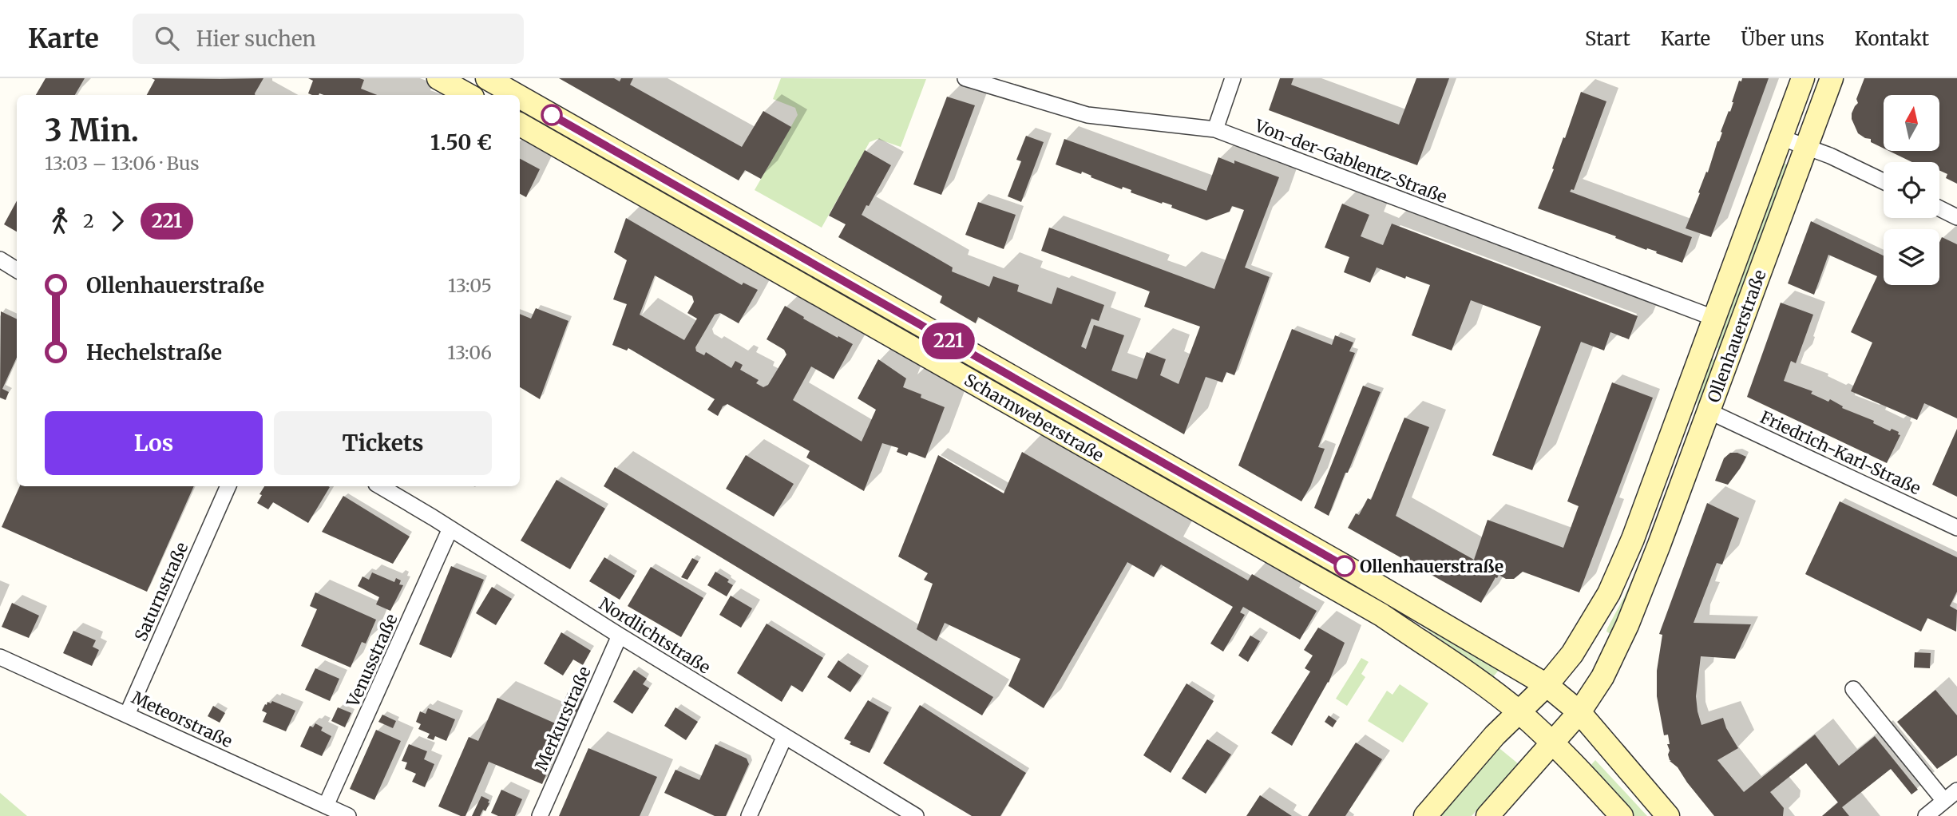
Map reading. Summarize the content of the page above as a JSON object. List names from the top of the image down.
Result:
{
  "streets": {
    "main road": ["Ollenhauerstraße", "Scharnweberstraße"],
    "street": [
      "Von-der-Gablentz-Straße",
      "Friedrich-Karl-Straße",
      "Saturnstraße",
      "Nordlichtstraße",
      "Venusstraße",
      "Merkurstraße",
      "Meteorstraße"
    ]
  },
  "crossings": [
    ["Von-der-Gablentz-Straße", "Ollenhauerstraße"],
    ["Ollenhauerstraße", "Scharnweberstraße"],
    ["Ollenhauerstraße", "Friedrich-Karl-Straße"],
    ["Saturnstraße", "Meteorstraße"],
    ["Nordlichtstraße", "Venusstraße"],
    ["Nordlichtstraße", "Merkurstraße"],
    ["Venusstraße", "Meteorstraße"]
  ],
  "places": ["Ollenhauerstraße"],
  "lines": ["bus line 221"],
  "north": "top",
  "page": {
    "header": "Karte",
    "search": "Hier suchen",
    "nav": [
      "Start",
      "Karte",
      "Über uns",
      "Kontakt"
    ],
    "on_map": "221",
    "heading": ["3 Min.", "13:03 – 13:06 · Bus", "1.50 €"],
    "legs": ["2", "221"],
    "list": [
      {
        "name": "Ollenhauerstraße",
        "value": "13:05"
      },
      {
        "name": "Hechelstraße",
        "value": "13:06"
      }
    ],
    "buttons": ["Los", "Tickets"]
  }
}
